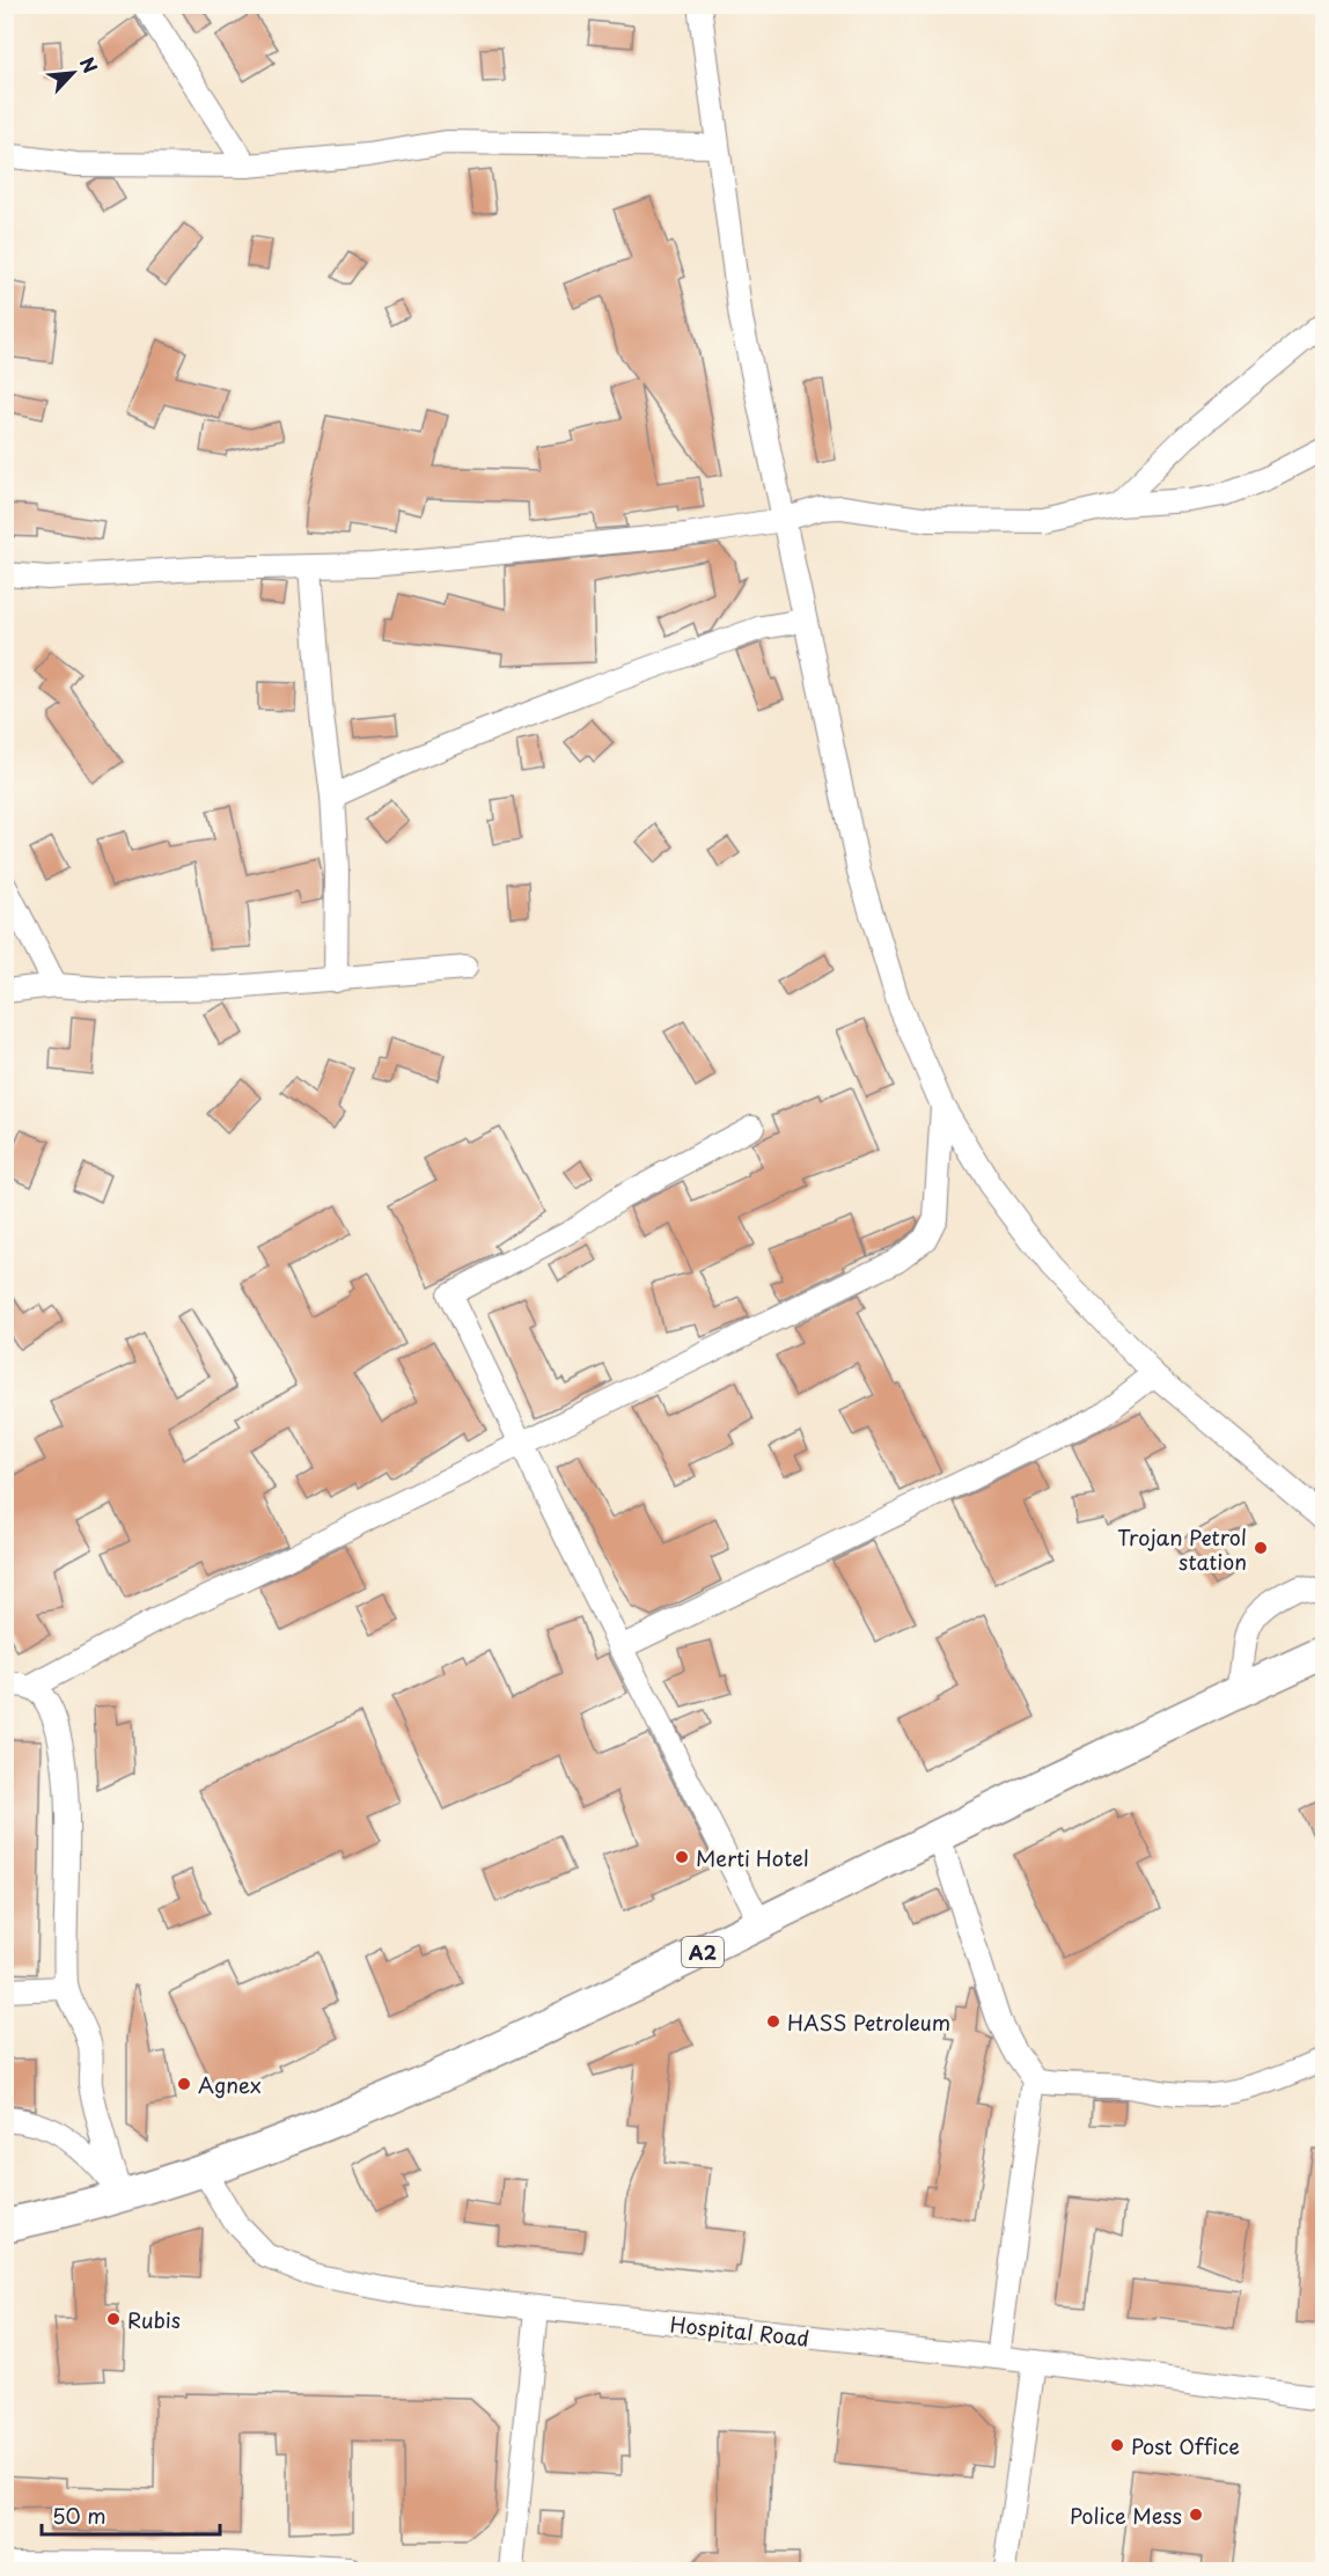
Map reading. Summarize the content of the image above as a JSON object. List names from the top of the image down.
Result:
{
  "streets": {
    "highway": ["A2"],
    "street": ["Hospital Road"]
  },
  "crossings": [
    ["A2", "Hospital Road"]
  ],
  "places": [
    "Trojan Petrol station",
    "Merti Hotel",
    "HASS Petroleum",
    "Agnex",
    "Rubis",
    "Post Office",
    "Police Mess"
  ],
  "scale_bar": "50 m",
  "north": "top right"
}
